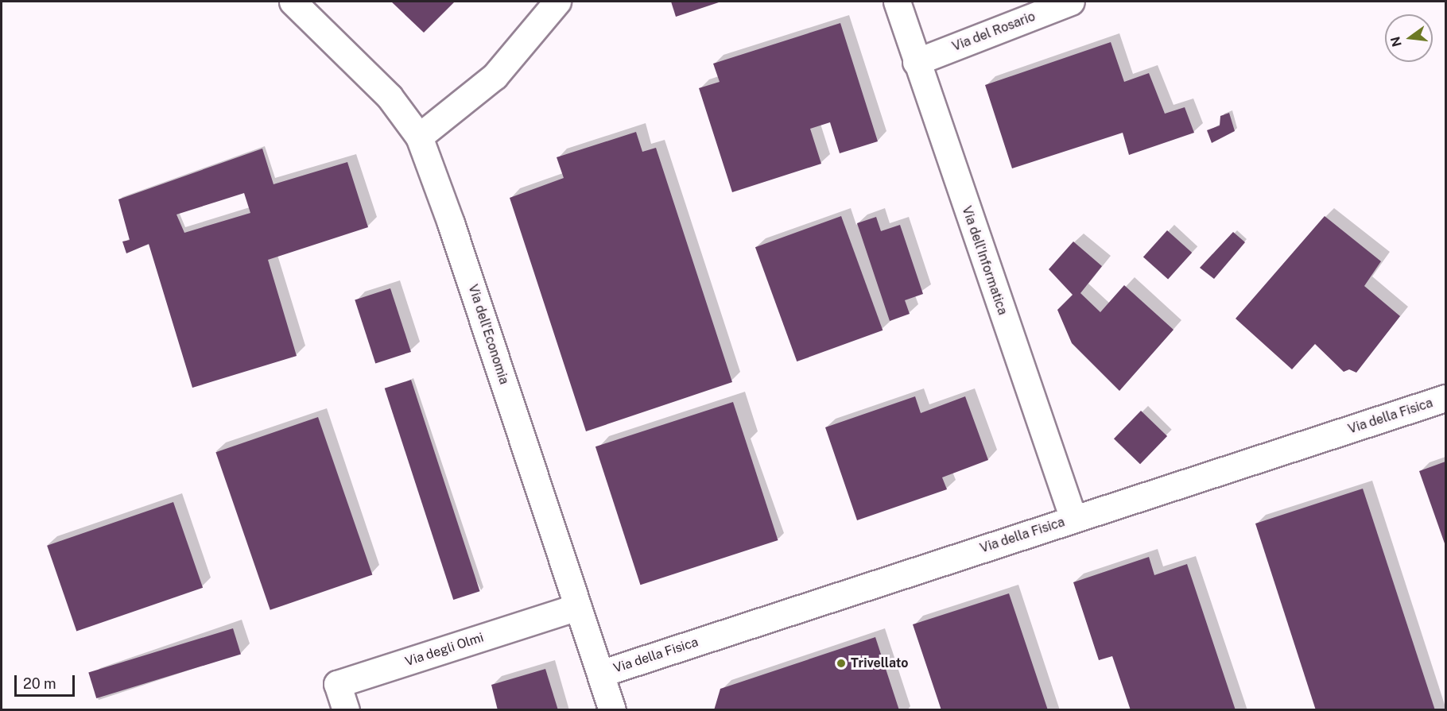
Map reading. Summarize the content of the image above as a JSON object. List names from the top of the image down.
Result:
{
  "streets": {
    "street": [
      "Via del Rosario",
      "Via dell'Informatica",
      "Via dell'Economia",
      "Via della Fisica",
      "Via degli Olmi"
    ]
  },
  "crossings": [
    ["Via del Rosario", "Via dell'Informatica"],
    ["Via dell'Informatica", "Via della Fisica"],
    ["Via dell'Economia", "Via della Fisica"],
    ["Via dell'Economia", "Via degli Olmi"]
  ],
  "places": ["Trivellato"],
  "scale_bar": "20 m",
  "north": "left"
}
